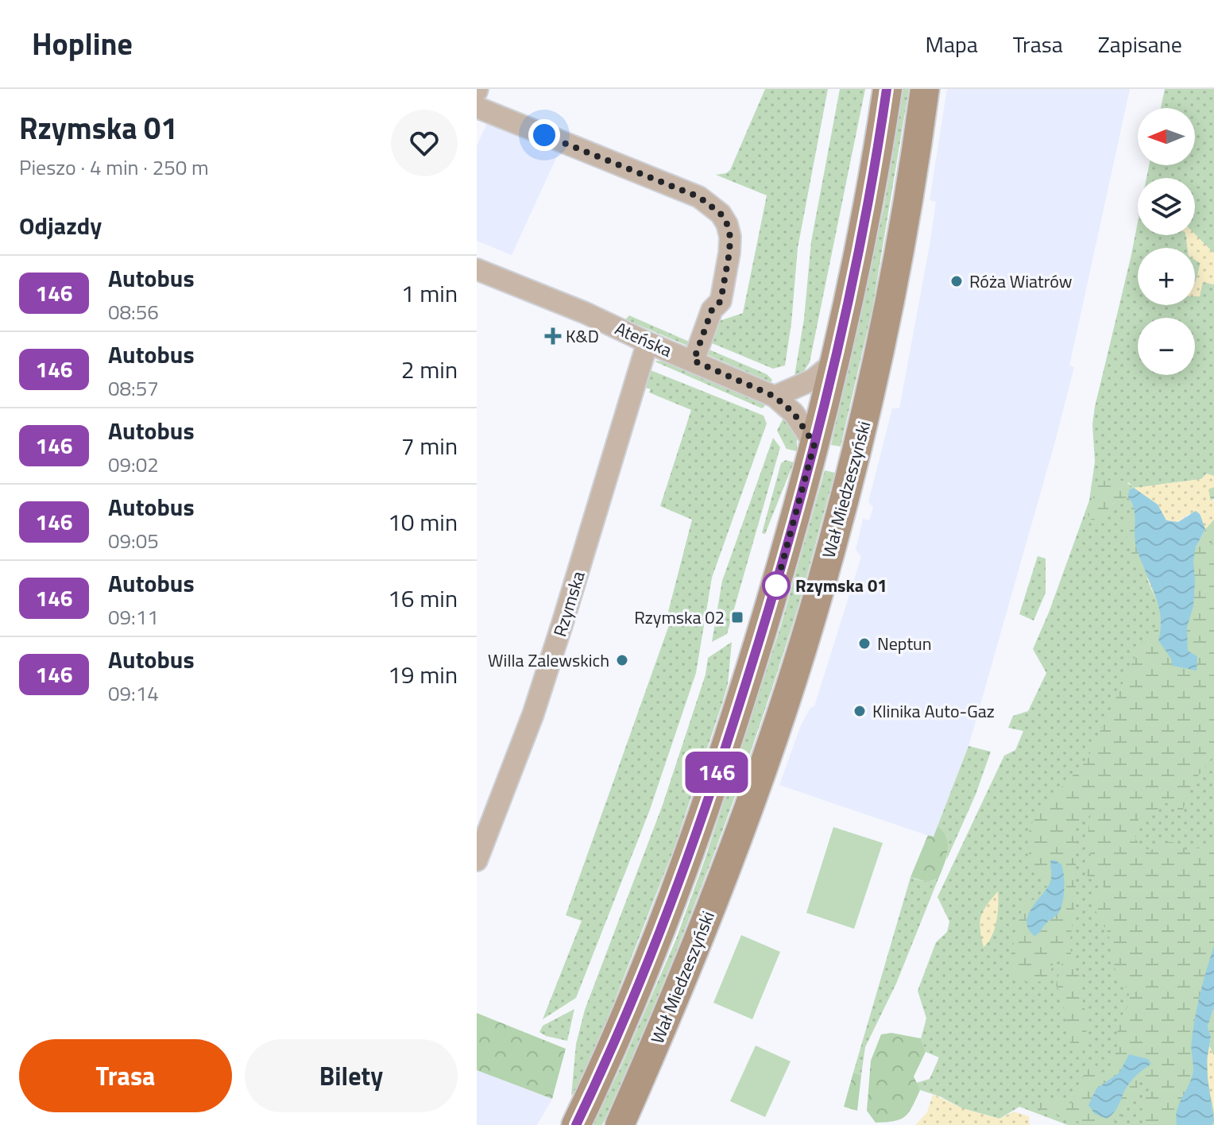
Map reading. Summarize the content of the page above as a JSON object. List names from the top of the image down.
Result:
{
  "streets": {
    "main road": ["Wał Miedzeszyński"],
    "street": ["Ateńska", "Rzymska"]
  },
  "crossings": [
    ["Ateńska", "Rzymska"]
  ],
  "places": {
    "other": [
      "Róża Wiatrów",
      "Rzymska 01",
      "Neptun",
      "Willa Zalewskich",
      "Klinika Auto-Gaz"
    ],
    "health": ["K&D"],
    "transit": ["Rzymska 02"]
  },
  "lines": ["bus line 146"],
  "north": "left",
  "page": {
    "header": "Hopline",
    "nav": ["Mapa", "Trasa", "Zapisane"],
    "heading": [
      ["Rzymska 01", "Pieszo · 4 min · 250 m"],
      "Odjazdy"
    ],
    "on_map": "146",
    "map_buttons": ["+", "−"],
    "list": [
      {
        "mark": "146",
        "name": "Autobus",
        "note": "08:56",
        "value": "1 min"
      },
      {
        "mark": "146",
        "name": "Autobus",
        "note": "08:57",
        "value": "2 min"
      },
      {
        "mark": "146",
        "name": "Autobus",
        "note": "09:02",
        "value": "7 min"
      },
      {
        "mark": "146",
        "name": "Autobus",
        "note": "09:05",
        "value": "10 min"
      },
      {
        "mark": "146",
        "name": "Autobus",
        "note": "09:11",
        "value": "16 min"
      },
      {
        "mark": "146",
        "name": "Autobus",
        "note": "09:14",
        "value": "19 min"
      }
    ],
    "buttons": ["Trasa", "Bilety"]
  }
}
